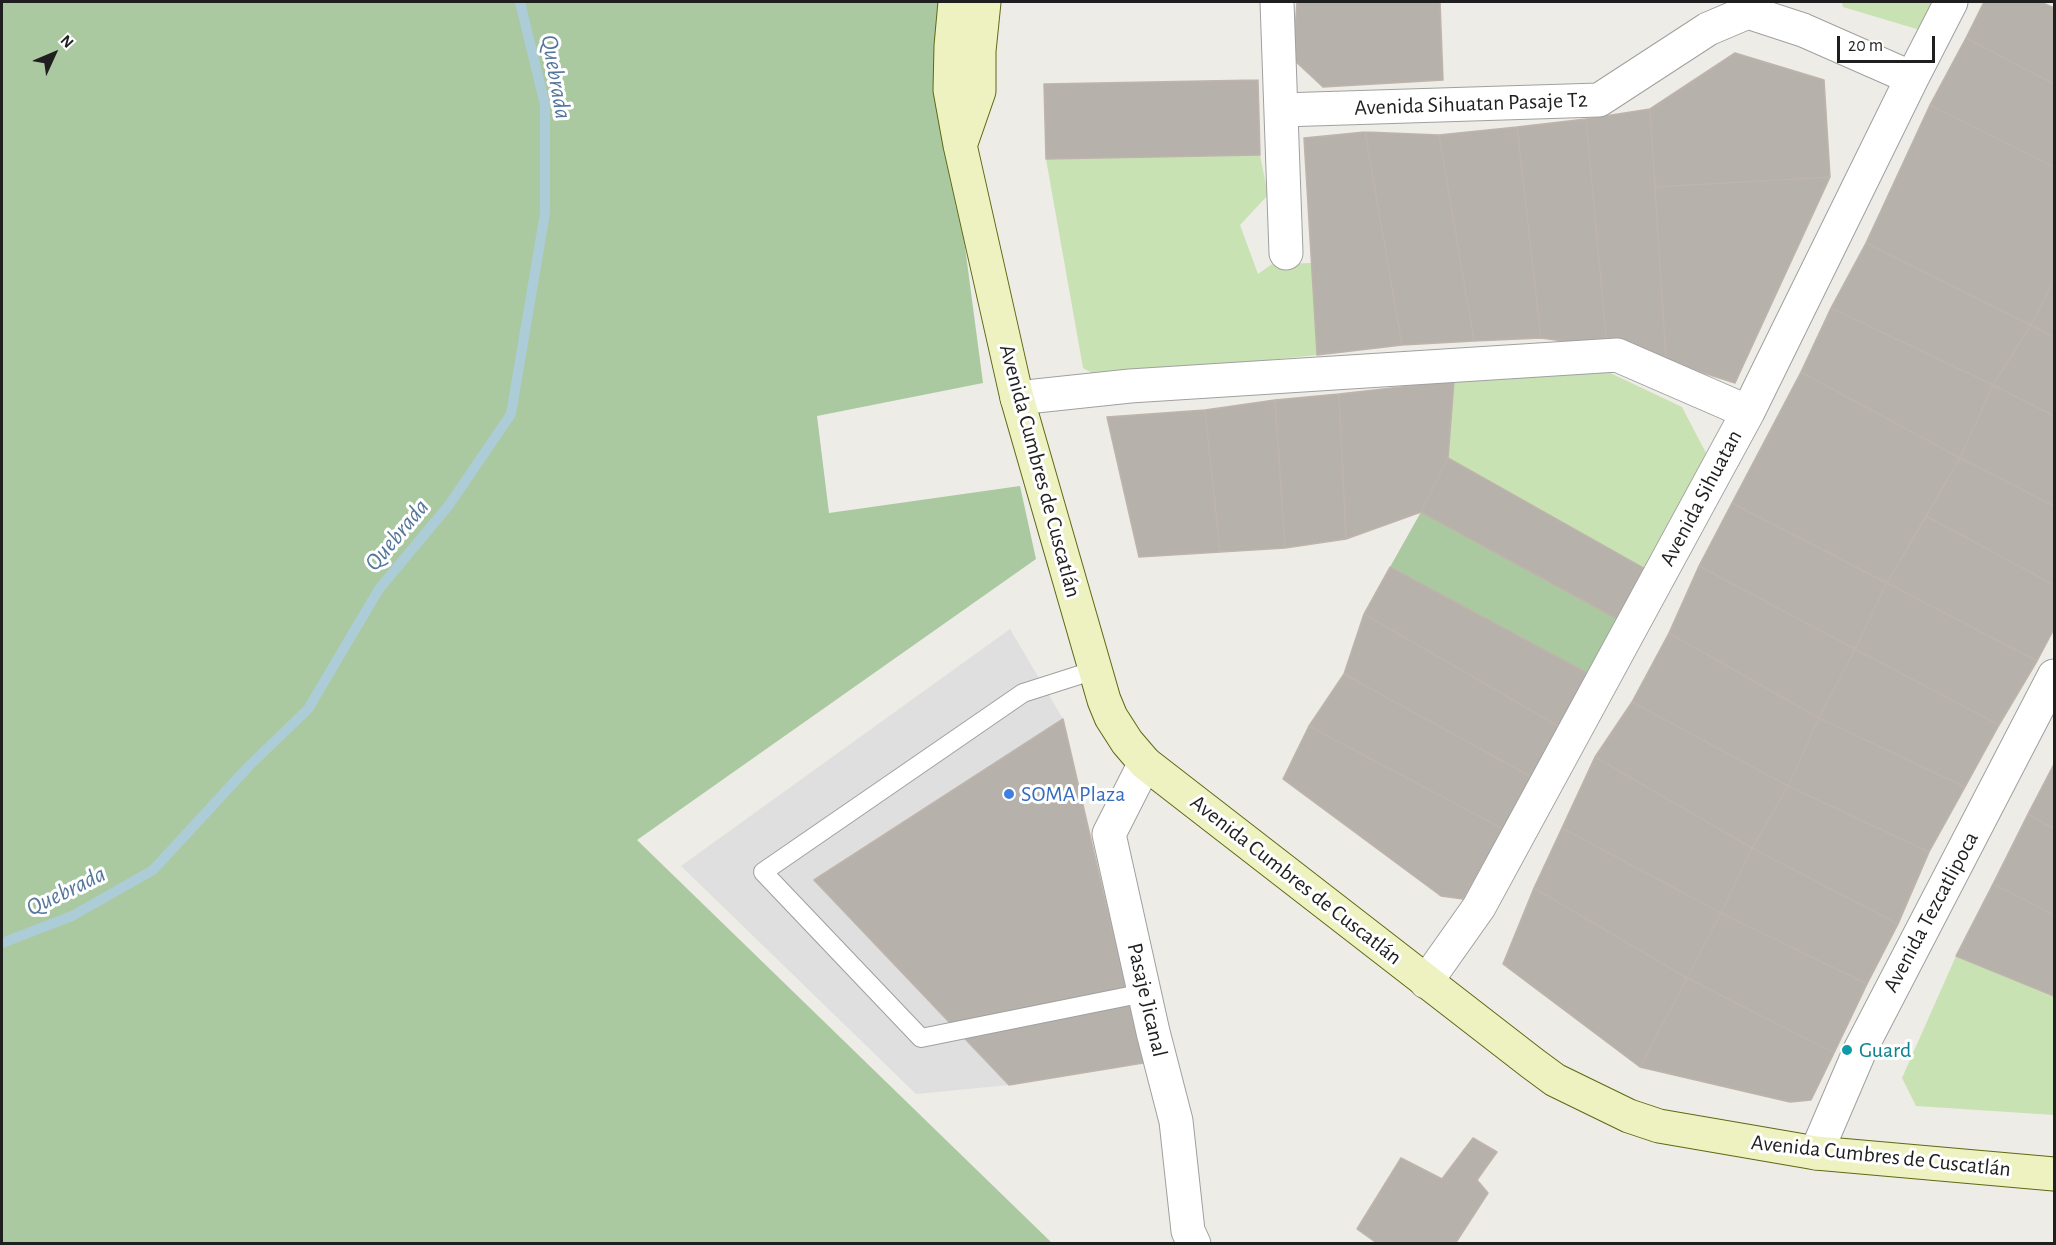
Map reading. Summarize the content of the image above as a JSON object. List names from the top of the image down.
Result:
{
  "streets": {
    "main road": ["Avenida Cumbres de Cuscatlán"],
    "street": [
      "Avenida Sihuatan Pasaje T2",
      "Avenida Sihuatan",
      "Avenida Tezcatlipoca",
      "Pasaje Jicanal"
    ]
  },
  "crossings": [
    ["Avenida Sihuatan Pasaje T2", "Avenida Sihuatan"],
    ["Avenida Cumbres de Cuscatlán", "Avenida Sihuatan"],
    ["Avenida Cumbres de Cuscatlán", "Avenida Tezcatlipoca"],
    ["Avenida Cumbres de Cuscatlán", "Pasaje Jicanal"]
  ],
  "water": ["Quebrada"],
  "places": ["SOMA Plaza", "Guard"],
  "scale_bar": "20 m",
  "north": "top right"
}
